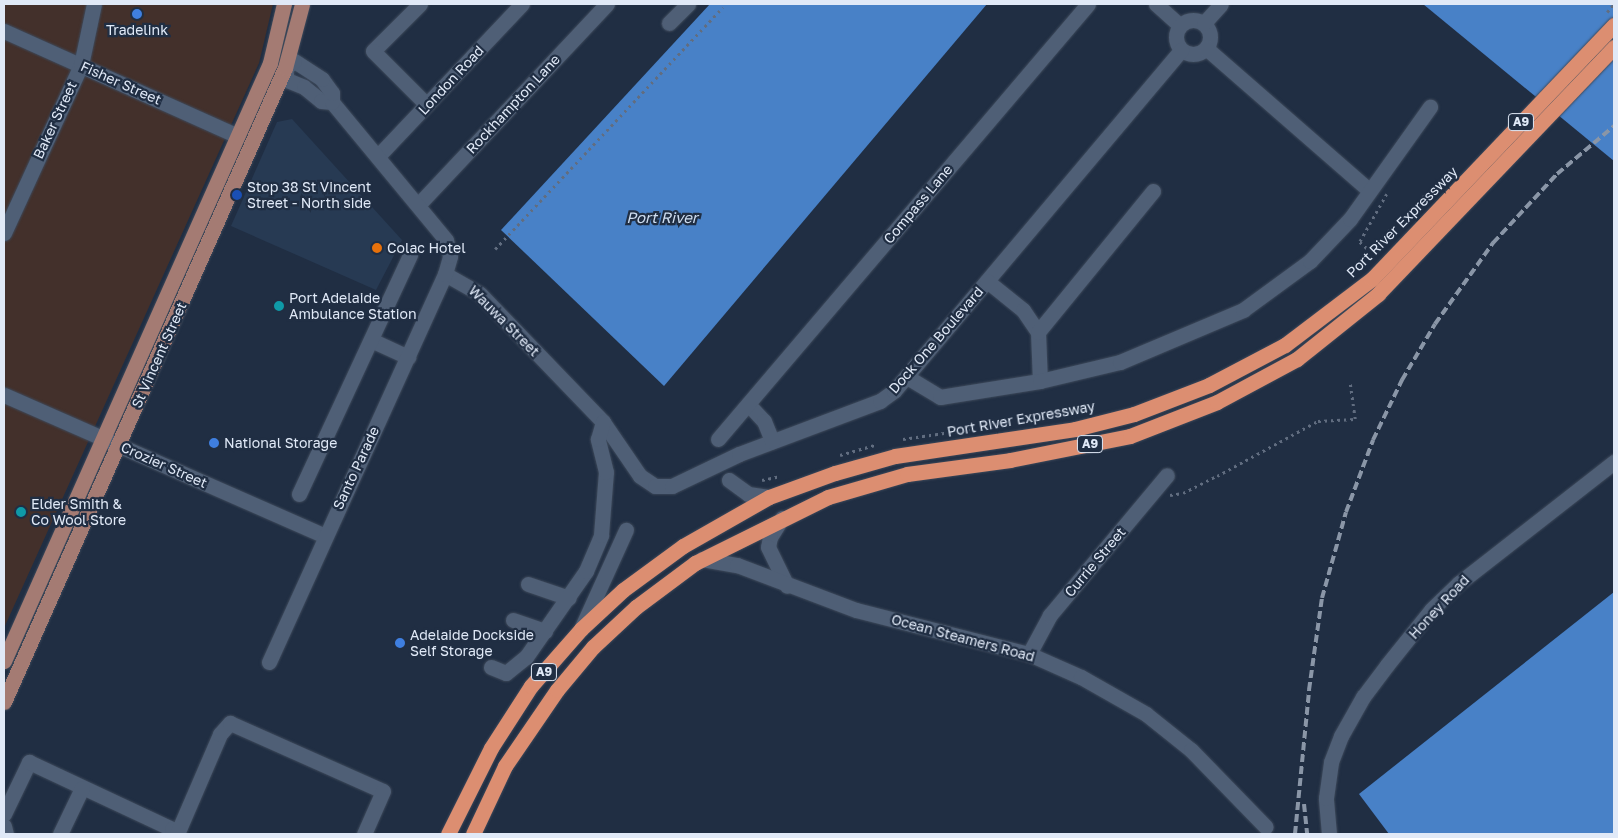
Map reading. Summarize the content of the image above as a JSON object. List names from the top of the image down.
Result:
{
  "streets": {
    "highway": ["A9", "Port River Expressway"],
    "main road": ["St Vincent Street"],
    "street": [
      "London Road",
      "Fisher Street",
      "Rockhampton Lane",
      "Baker Street",
      "Compass Lane",
      "Wauwa Street",
      "Dock One Boulevard",
      "Crozier Street",
      "Santo Parade",
      "Currie Street",
      "Honey Road",
      "Ocean Steamers Road"
    ]
  },
  "crossings": [
    ["Fisher Street", "Baker Street"],
    ["Fisher Street", "St Vincent Street"],
    ["A9", "Ocean Steamers Road"],
    ["Wauwa Street", "Dock One Boulevard"],
    ["Wauwa Street", "Santo Parade"],
    ["St Vincent Street", "Crozier Street"],
    ["Crozier Street", "Santo Parade"],
    ["Currie Street", "Ocean Steamers Road"]
  ],
  "water": ["Port River"],
  "places": [
    "Tradelink",
    "Stop 38 St Vincent Street - North side",
    "Colac Hotel",
    "Port Adelaide Ambulance Station",
    "National Storage",
    "Elder Smith & Co Wool Store",
    "Adelaide Dockside Self Storage"
  ]
}
